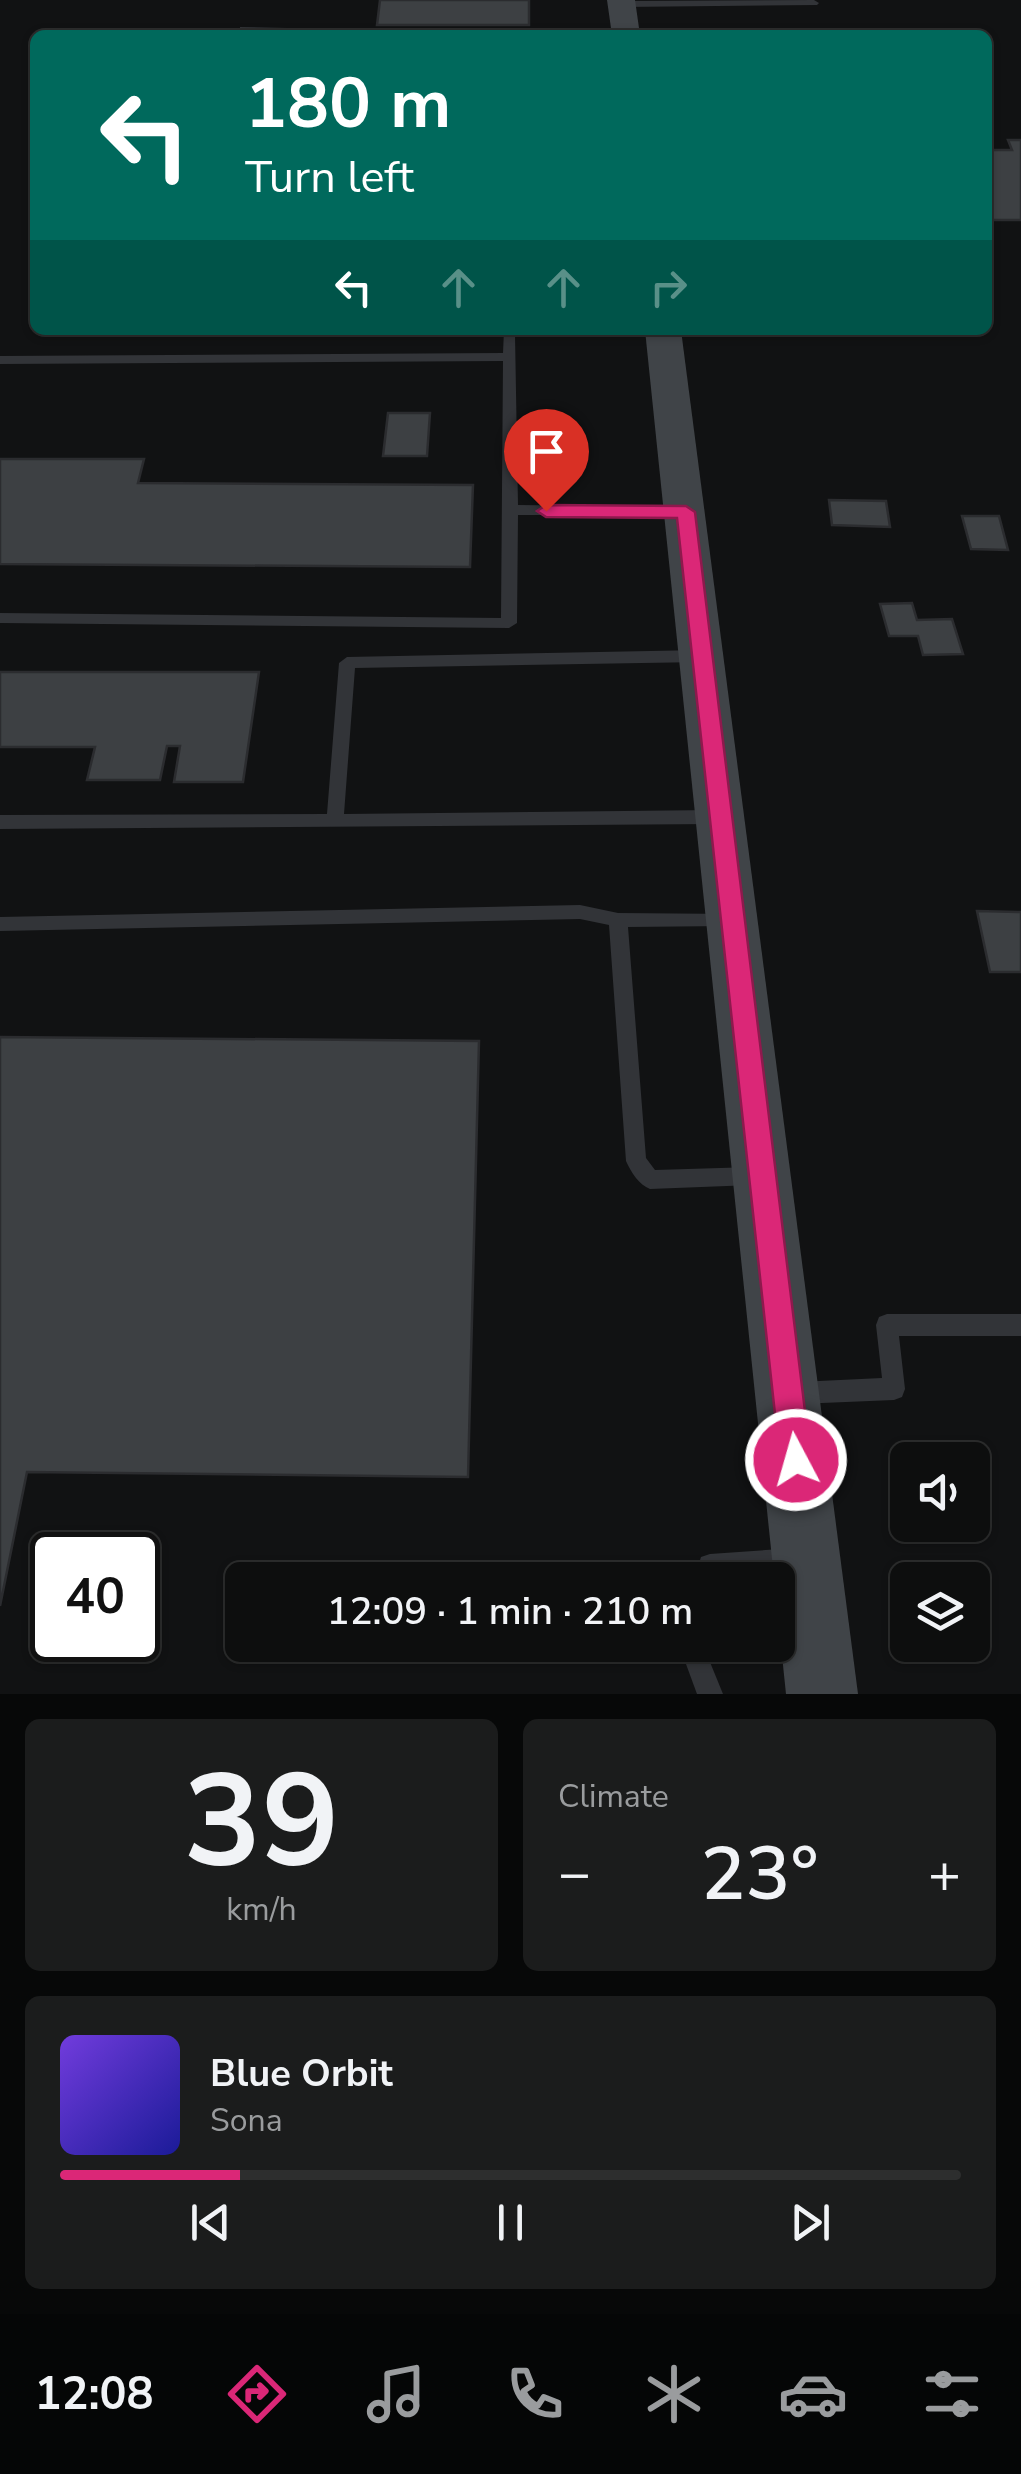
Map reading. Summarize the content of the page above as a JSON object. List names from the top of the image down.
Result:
{
  "page": {
    "turn": ["180 m", "Turn left"],
    "limit": "40",
    "trip": "12:09 · 1 min · 210 m",
    "tile": [
      ["39", "km/h"],
      "Climate"
    ],
    "heat": ["−", "23°", "+"],
    "song": ["Blue Orbit", "Sona"],
    "tabs": "12:08"
  }
}
